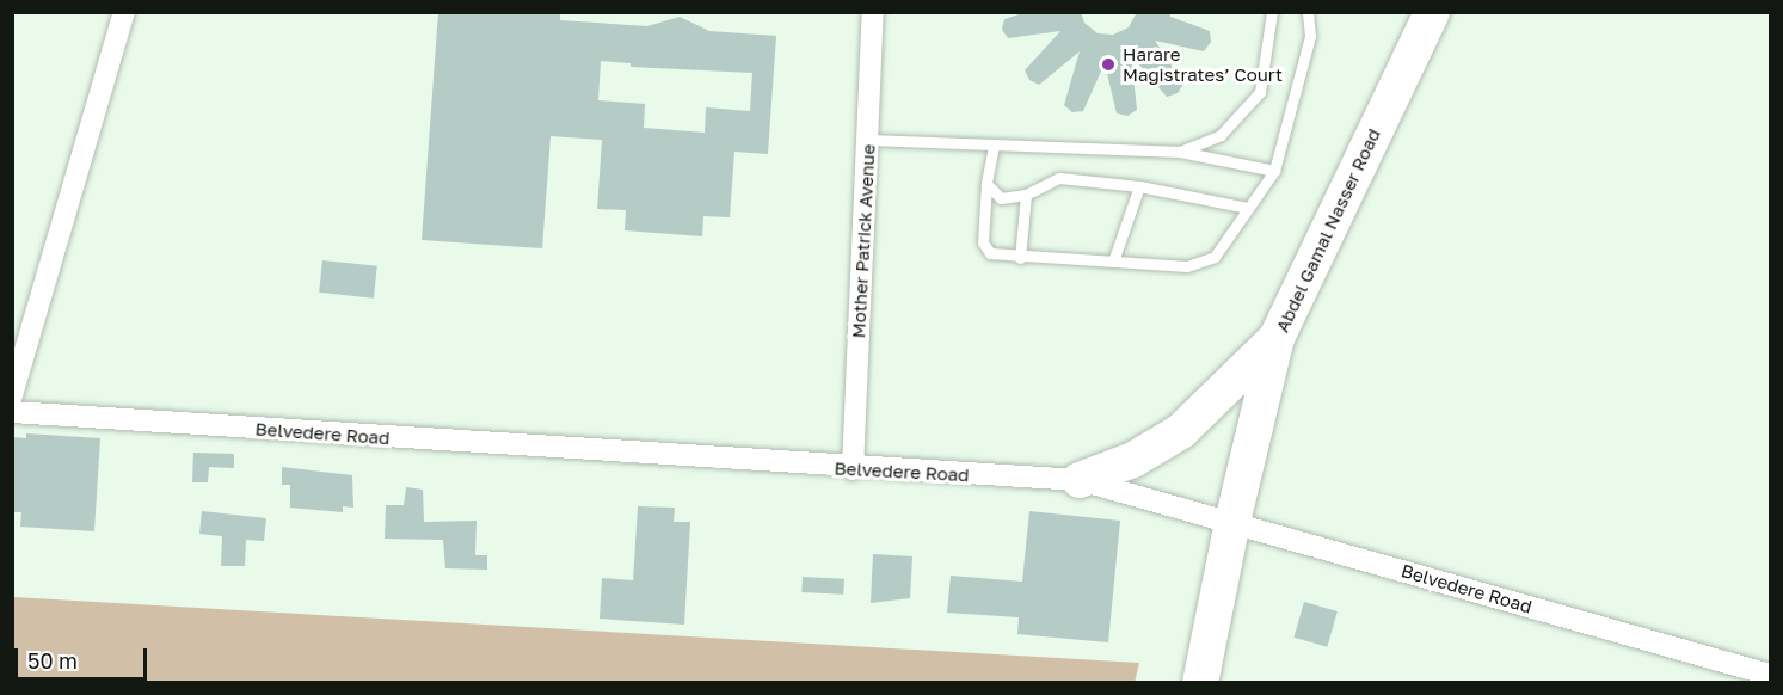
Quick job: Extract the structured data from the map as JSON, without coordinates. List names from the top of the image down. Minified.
{"streets":{"highway":["Abdel Gamal Nasser Road"],"street":["Mother Patrick Avenue","Belvedere Road"]},"crossings":[["Abdel Gamal Nasser Road","Belvedere Road"],["Mother Patrick Avenue","Belvedere Road"]],"places":["Harare Magistrates’ Court"],"scale_bar":"50 m"}
